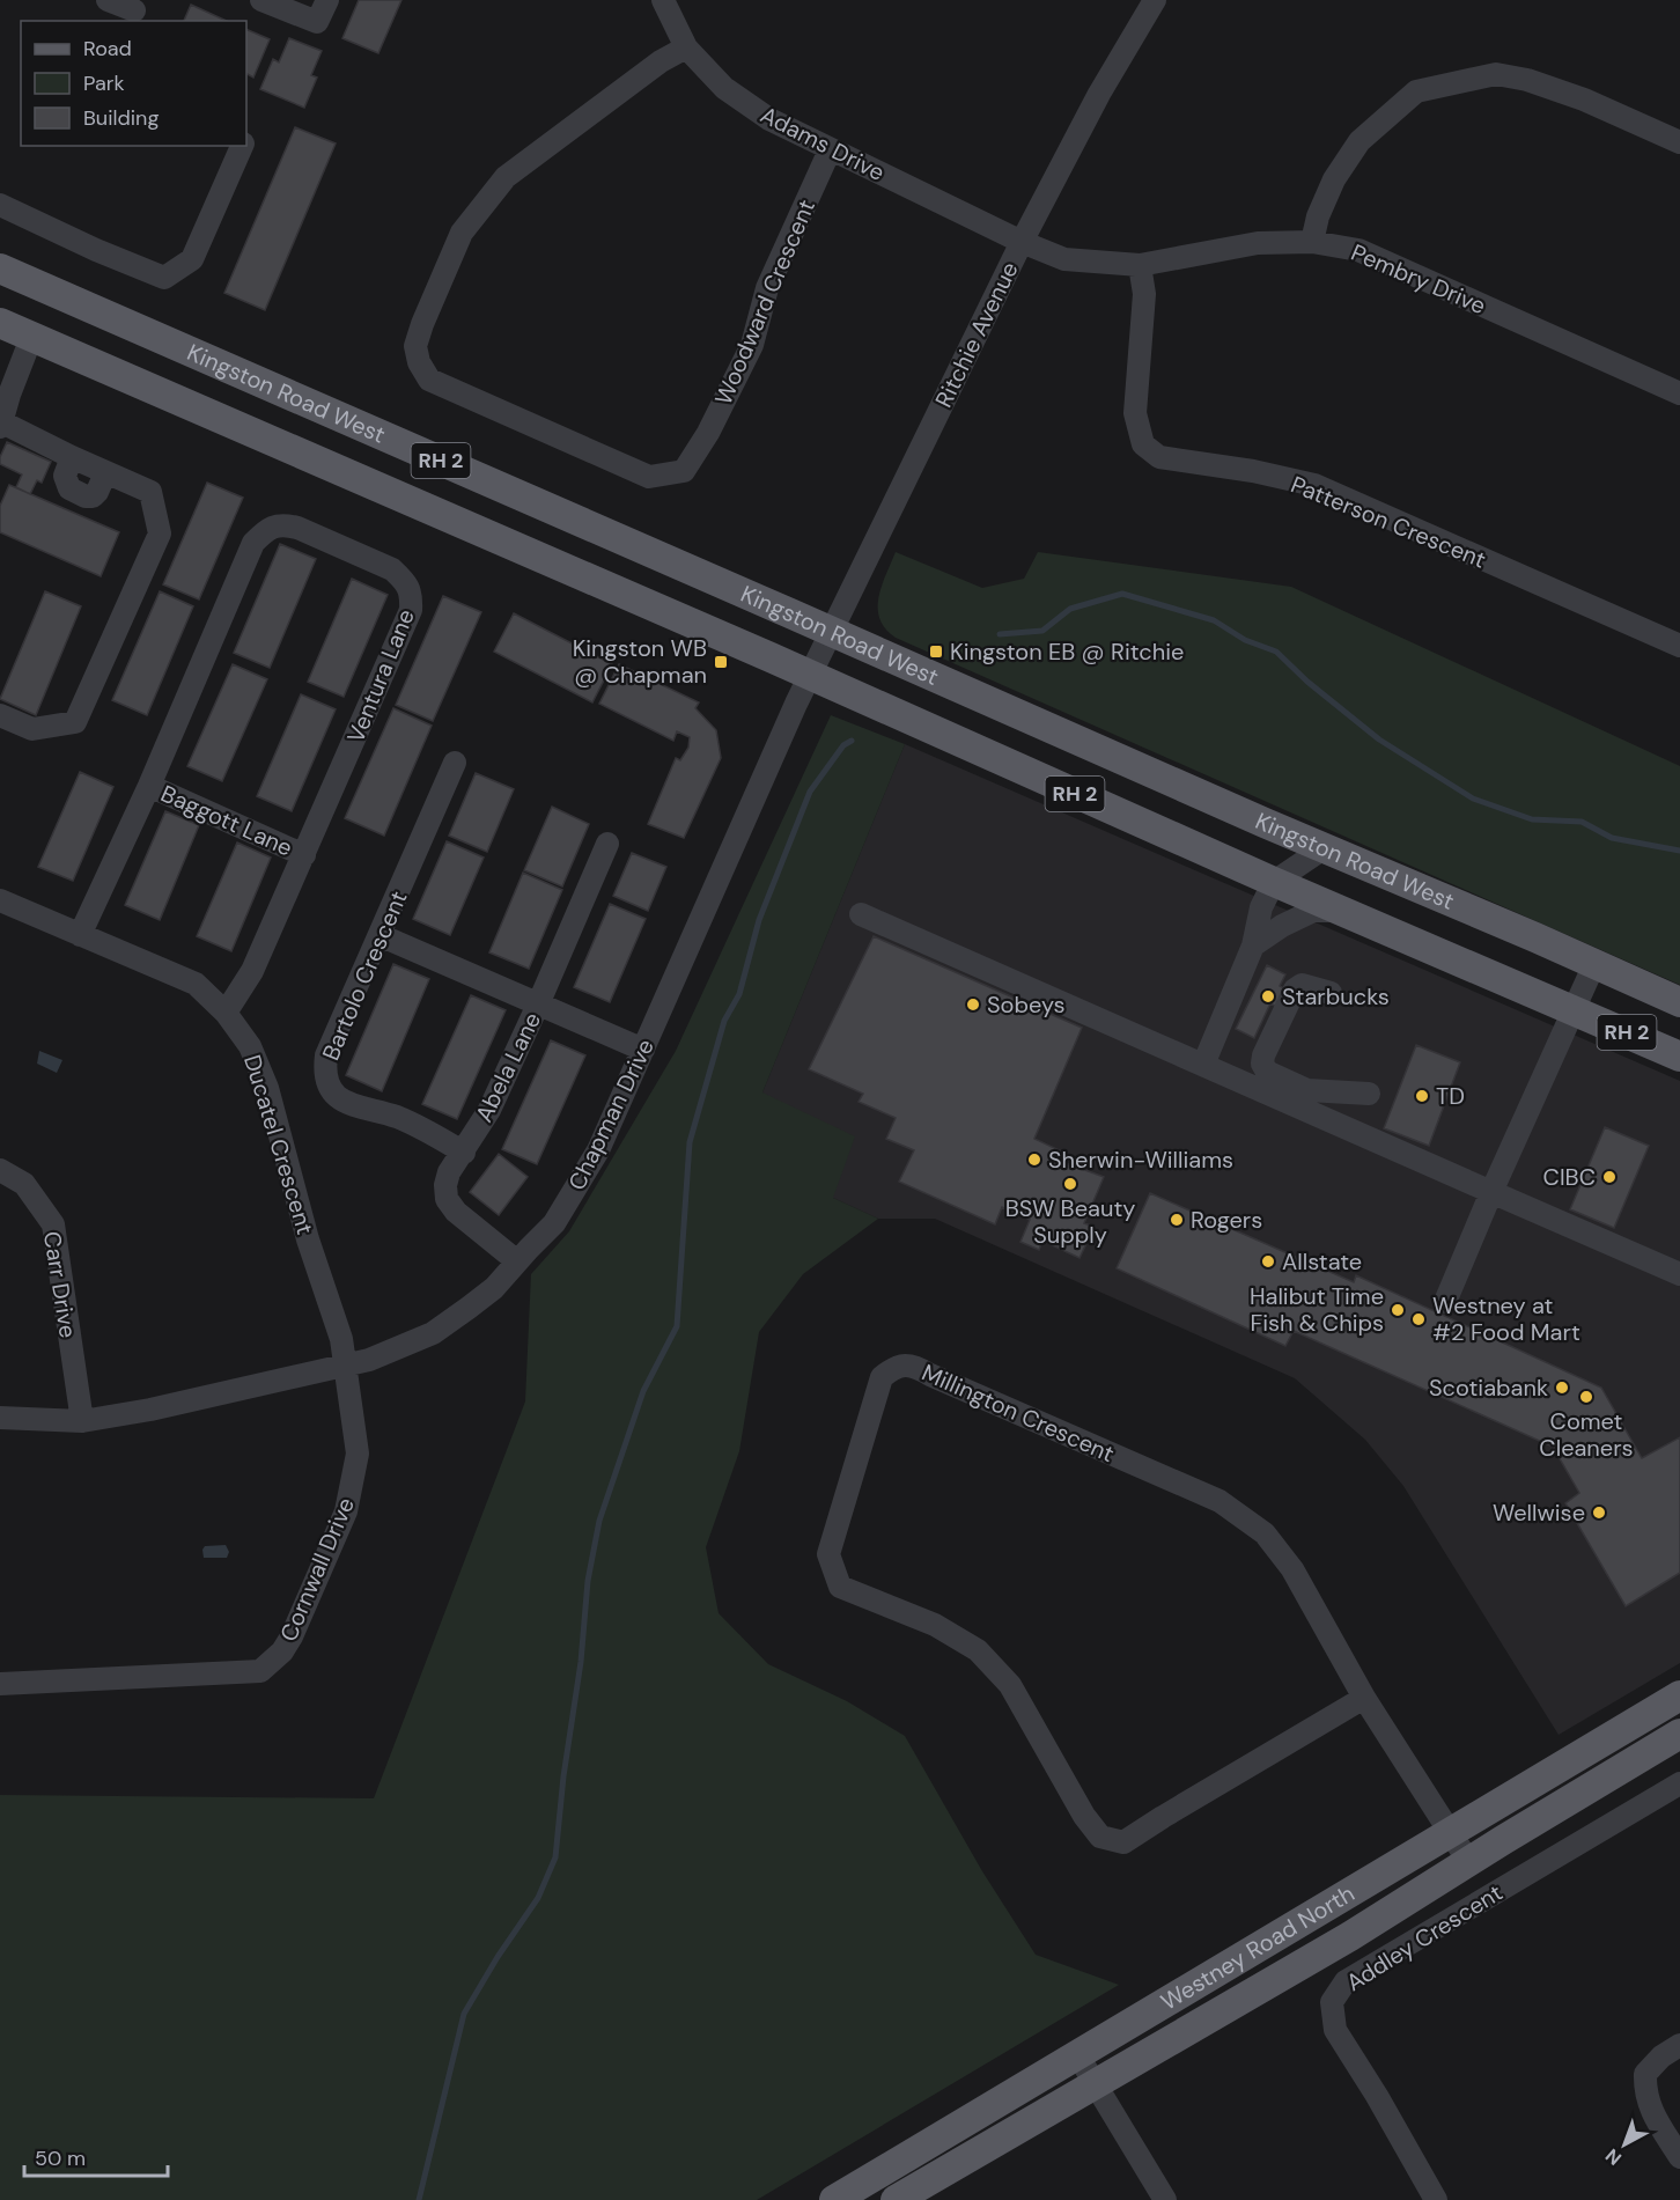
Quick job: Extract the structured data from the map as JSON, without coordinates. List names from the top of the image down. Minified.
{"streets":{"main road":["Kingston Road West","RH 2","Westney Road North"],"street":["Adams Drive","Pembry Drive","Woodward Crescent","Ritchie Avenue","Patterson Crescent","Ventura Lane","Baggott Lane","Bartolo Crescent","Abela Lane","Chapman Drive","Ducatel Crescent","Carr Drive","Millington Crescent","Cornwall Drive","Addley Crescent"]},"crossings":[["Adams Drive","Pembry Drive"],["Adams Drive","Woodward Crescent"],["Adams Drive","Ritchie Avenue"],["Pembry Drive","Ritchie Avenue"],["Pembry Drive","Patterson Crescent"],["Ritchie Avenue","Kingston Road West"],["Ritchie Avenue","RH 2"],["Ritchie Avenue","Chapman Drive"],["RH 2","Chapman Drive"],["Ventura Lane","Baggott Lane"],["Ventura Lane","Ducatel Crescent"],["Bartolo Crescent","Abela Lane"],["Abela Lane","Chapman Drive"],["Chapman Drive","Ducatel Crescent"],["Chapman Drive","Carr Drive"],["Chapman Drive","Cornwall Drive"],["Ducatel Crescent","Cornwall Drive"],["Millington Crescent","Westney Road North"]],"places":{"transit":["Kingston EB @ Ritchie","Kingston WB @ Chapman"],"other":["Starbucks","Sobeys","TD","Sherwin-Williams","CIBC","BSW Beauty Supply","Rogers","Allstate","Halibut Time Fish & Chips","Westney at #2 Food Mart","Scotiabank","Comet Cleaners","Wellwise"]},"legend":["Road","Park","Building"],"scale_bar":"50 m","north":"bottom left"}
